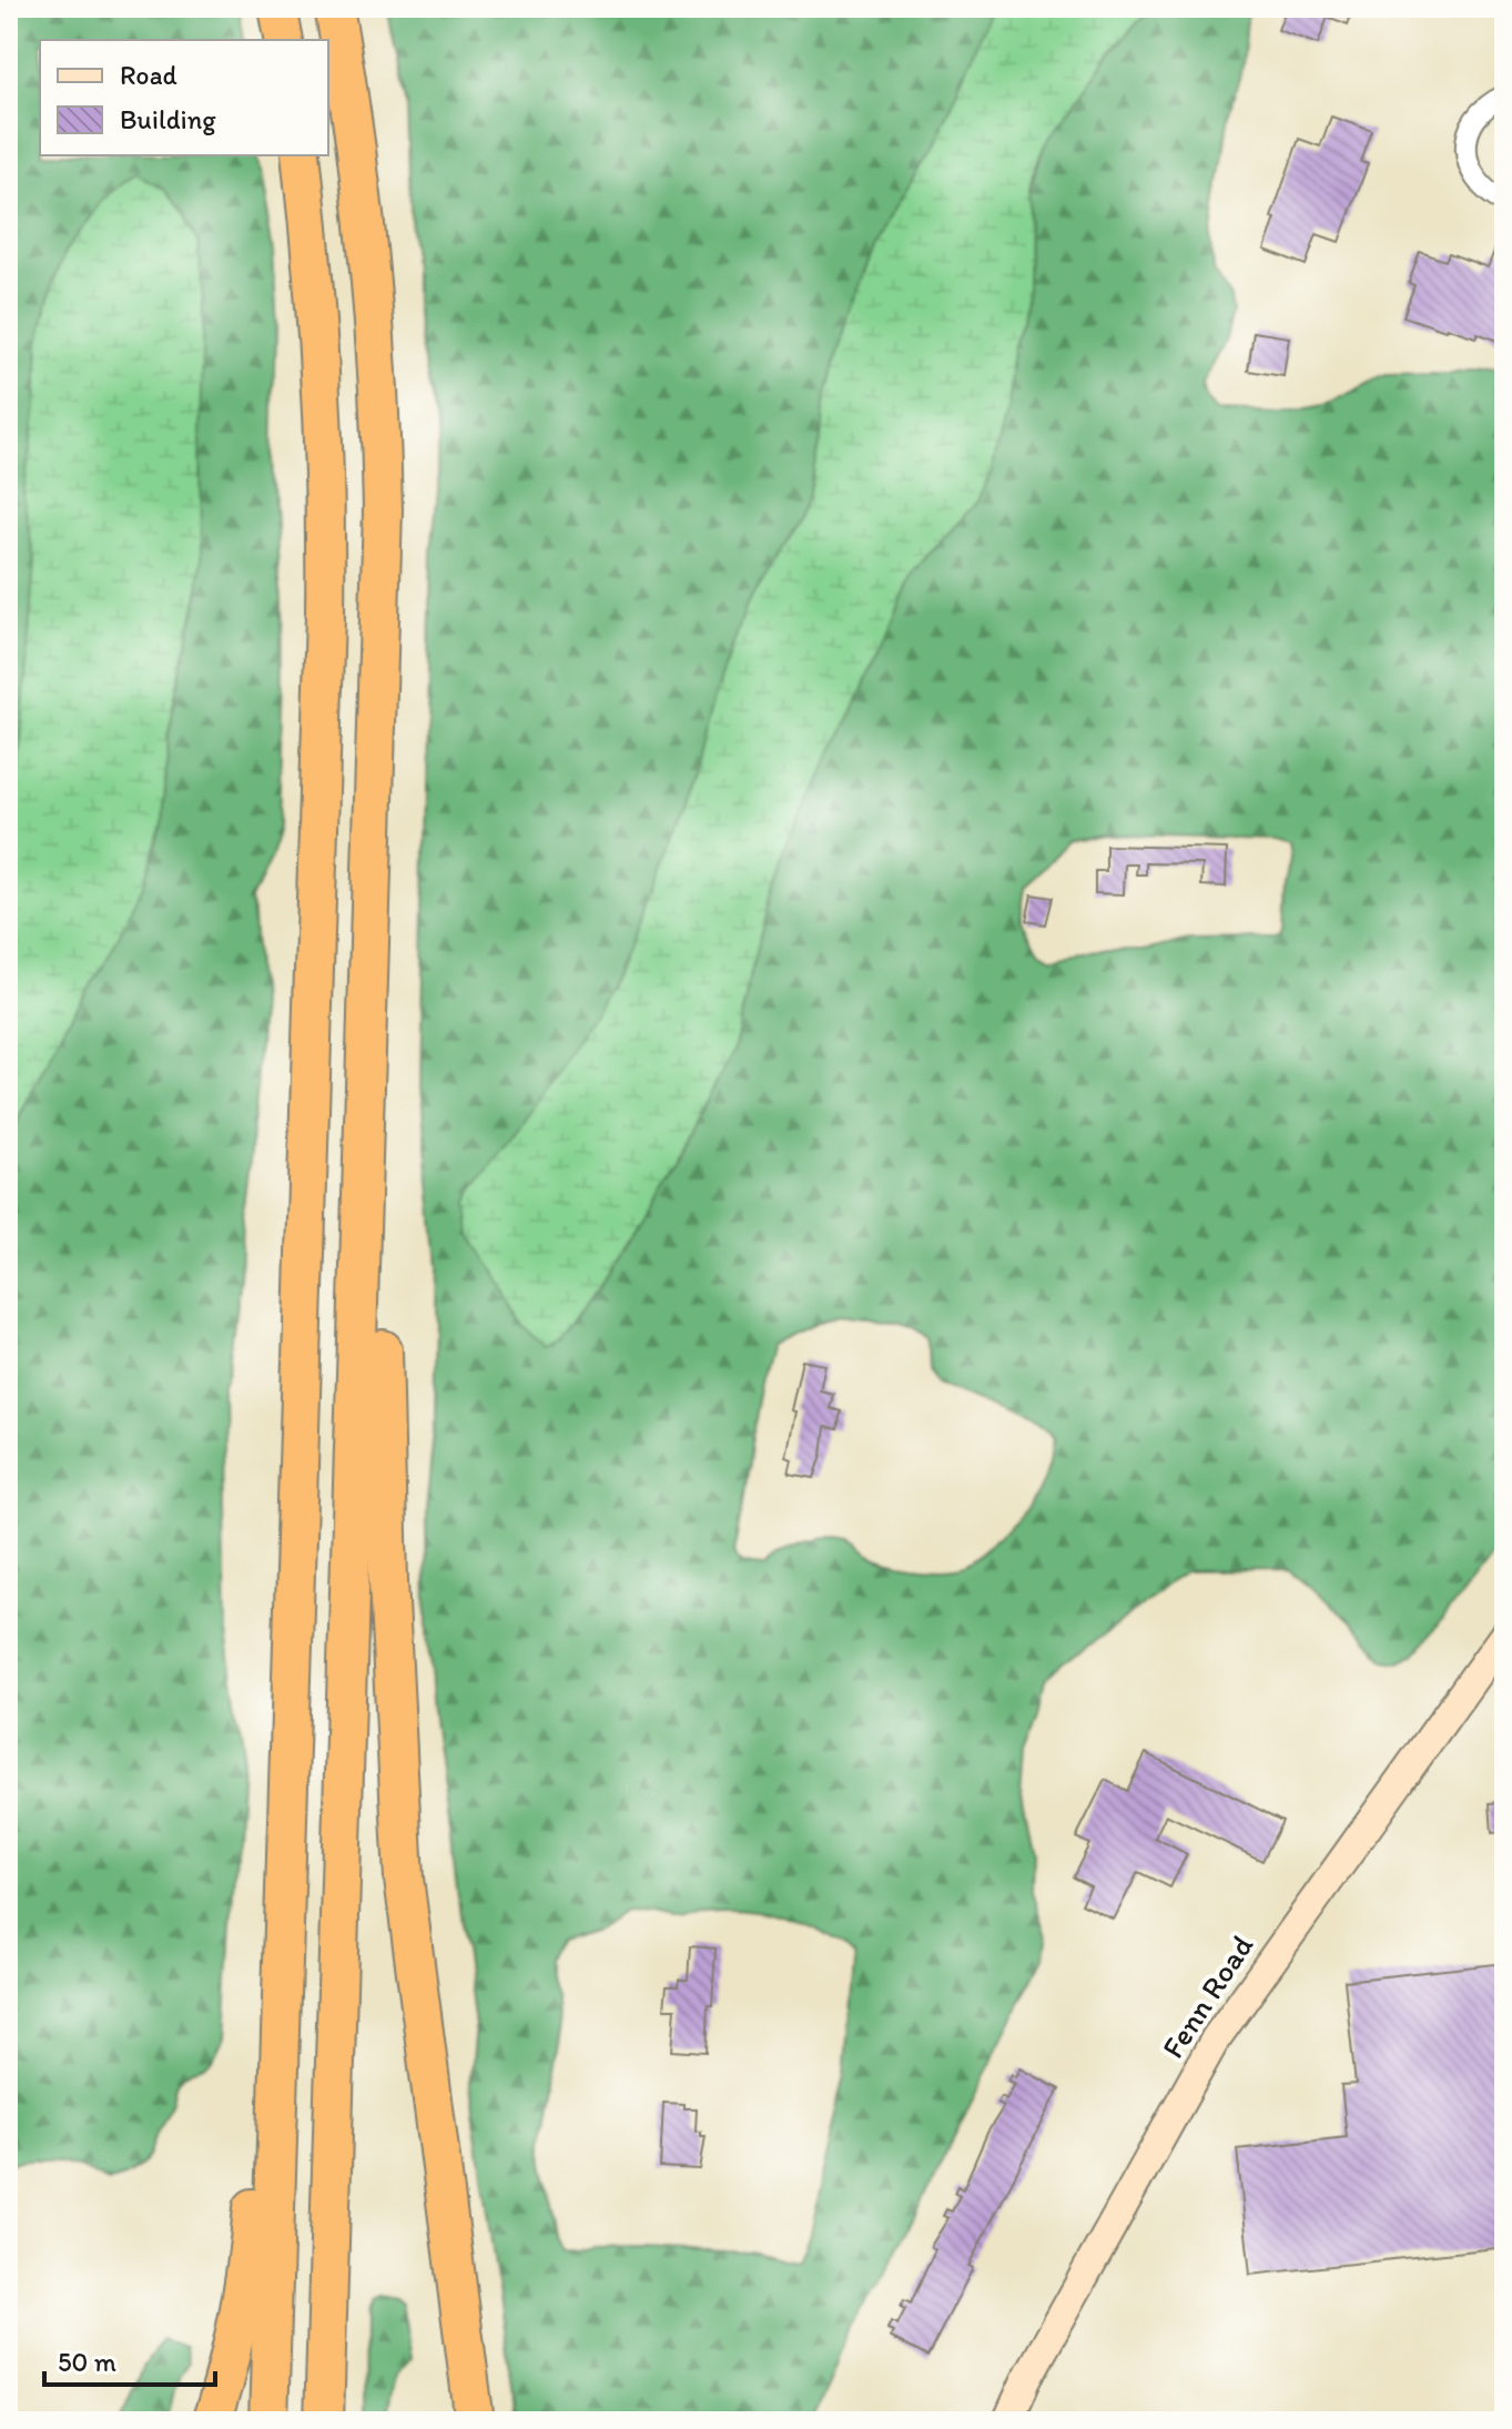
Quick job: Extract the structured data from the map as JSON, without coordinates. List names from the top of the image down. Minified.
{"streets":{"street":["Fenn Road"]},"legend":["Road","Building"],"scale_bar":"50 m"}
